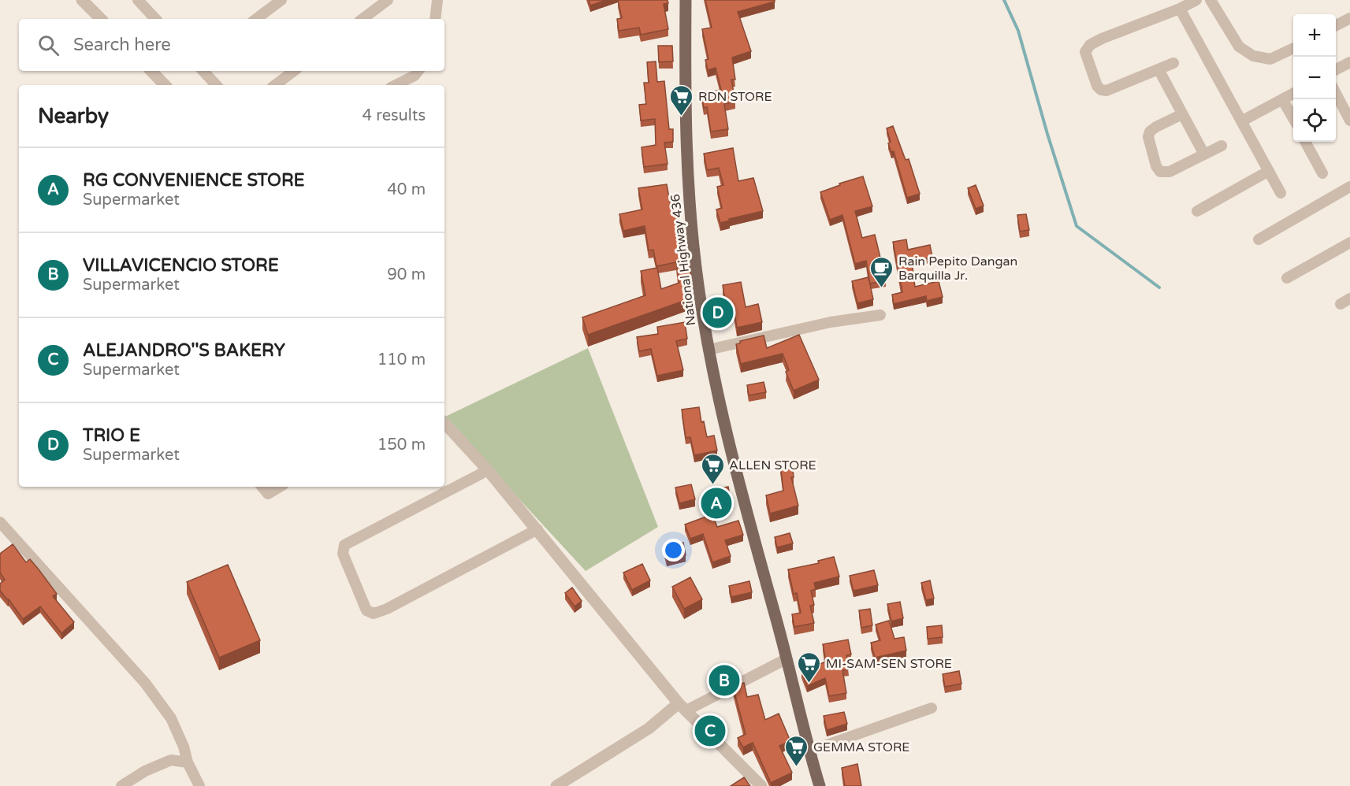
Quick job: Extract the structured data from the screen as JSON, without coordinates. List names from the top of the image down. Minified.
{"streets":{"main road":["National Highway 436"]},"places":{"supermarket":["RDN STORE","ALLEN STORE","MI-SAM-SEN STORE","GEMMA STORE"],"cafe":["Rain Pepito Dangan Barquilla Jr."]},"page":{"map_buttons":["+","−"],"search":"Search here","heading":["Nearby","4 results"],"list":[{"mark":"A","name":"RG CONVENIENCE STORE","note":"Supermarket","value":"40 m"},{"mark":"B","name":"VILLAVICENCIO STORE","note":"Supermarket","value":"90 m"},{"mark":"C","name":"ALEJANDRO''S BAKERY","note":"Supermarket","value":"110 m"},{"mark":"D","name":"TRIO E","note":"Supermarket","value":"150 m"}],"pins":["D","A","B","C"]}}
